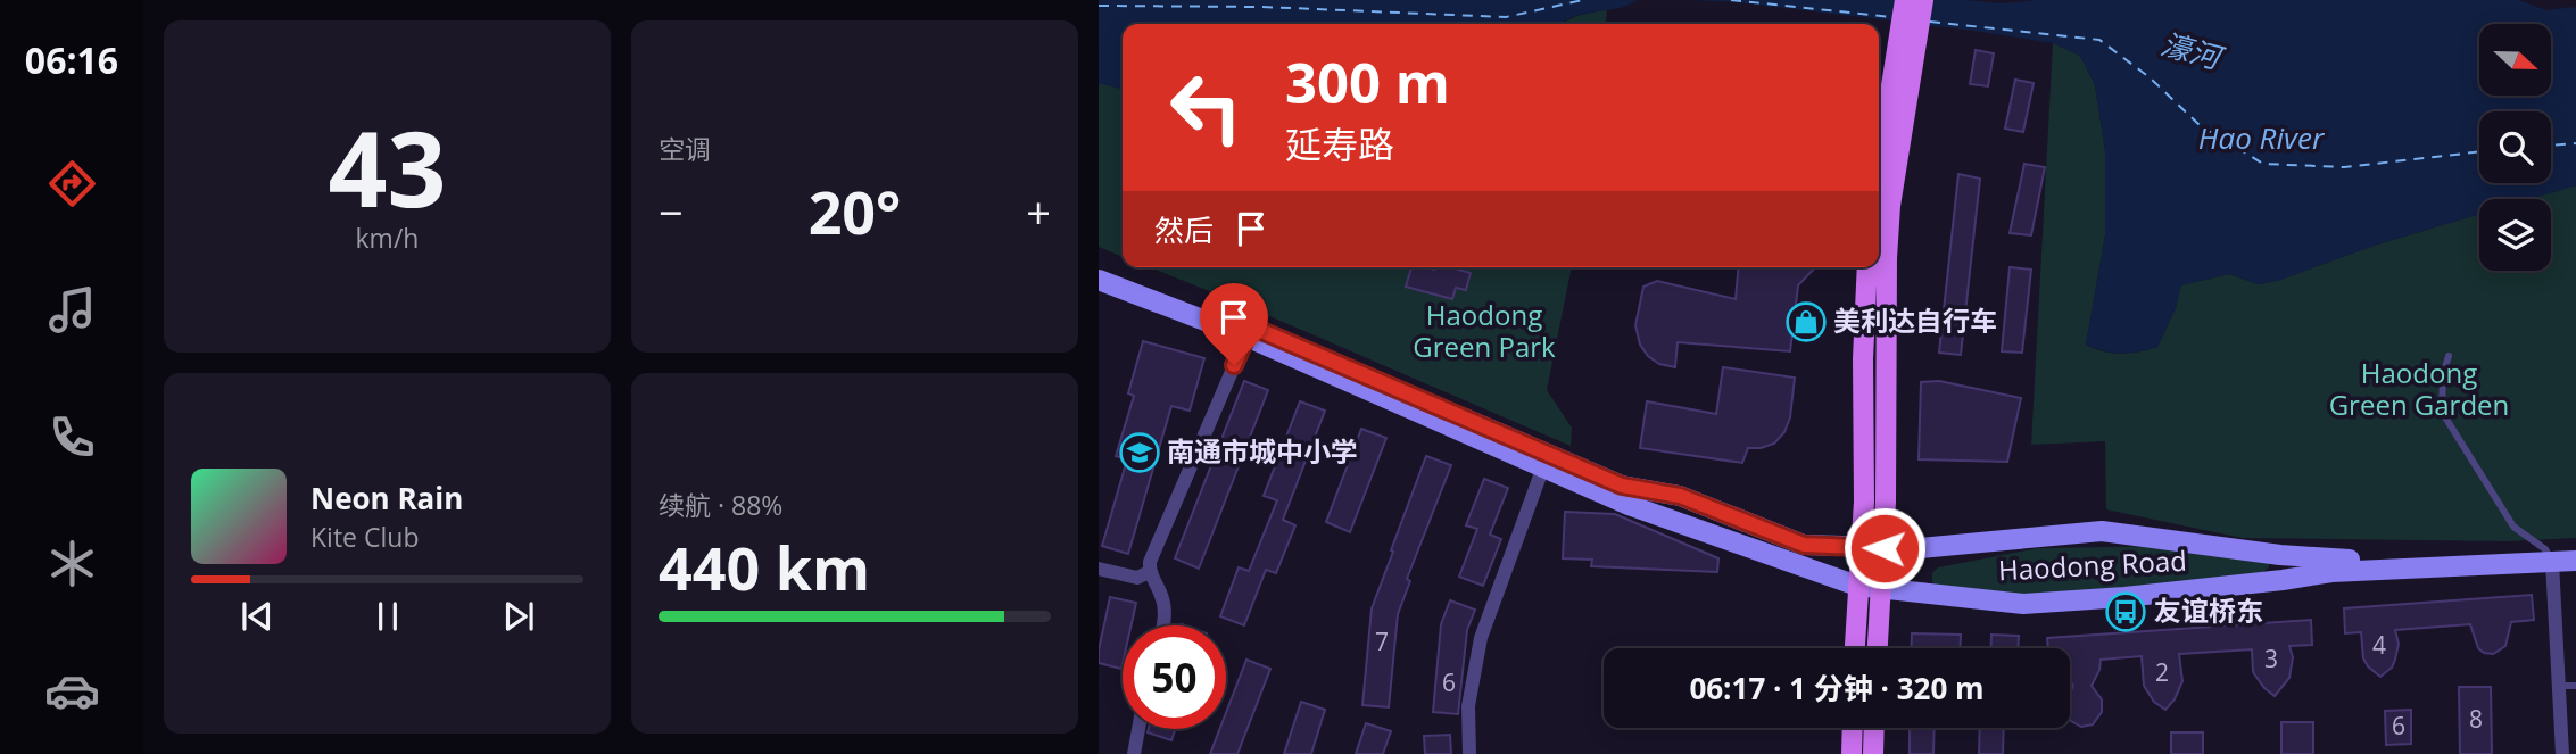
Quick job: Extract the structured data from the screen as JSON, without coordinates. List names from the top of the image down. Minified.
{"streets":{"main road":["Haodong Road"]},"water":["濠河","Hao River"],"parks":["Haodong Green Park","Haodong Green Garden"],"places":{"shop":["美利达自行车"],"school or university":["南通市城中小学"],"bus stop":["友谊桥东"]},"house_numbers":["7","4","3","2","6","8","6"],"north":"right","page":{"tabs":"06:16","tile":[["43","km/h"],"空调",["续航 · 88%","440 km"]],"turn":["300 m","延寿路"],"heat":["−","20°","+"],"then":"然后","song":["Neon Rain","Kite Club"],"limit":"50","trip":"06:17 · 1 分钟 · 320 m"}}
